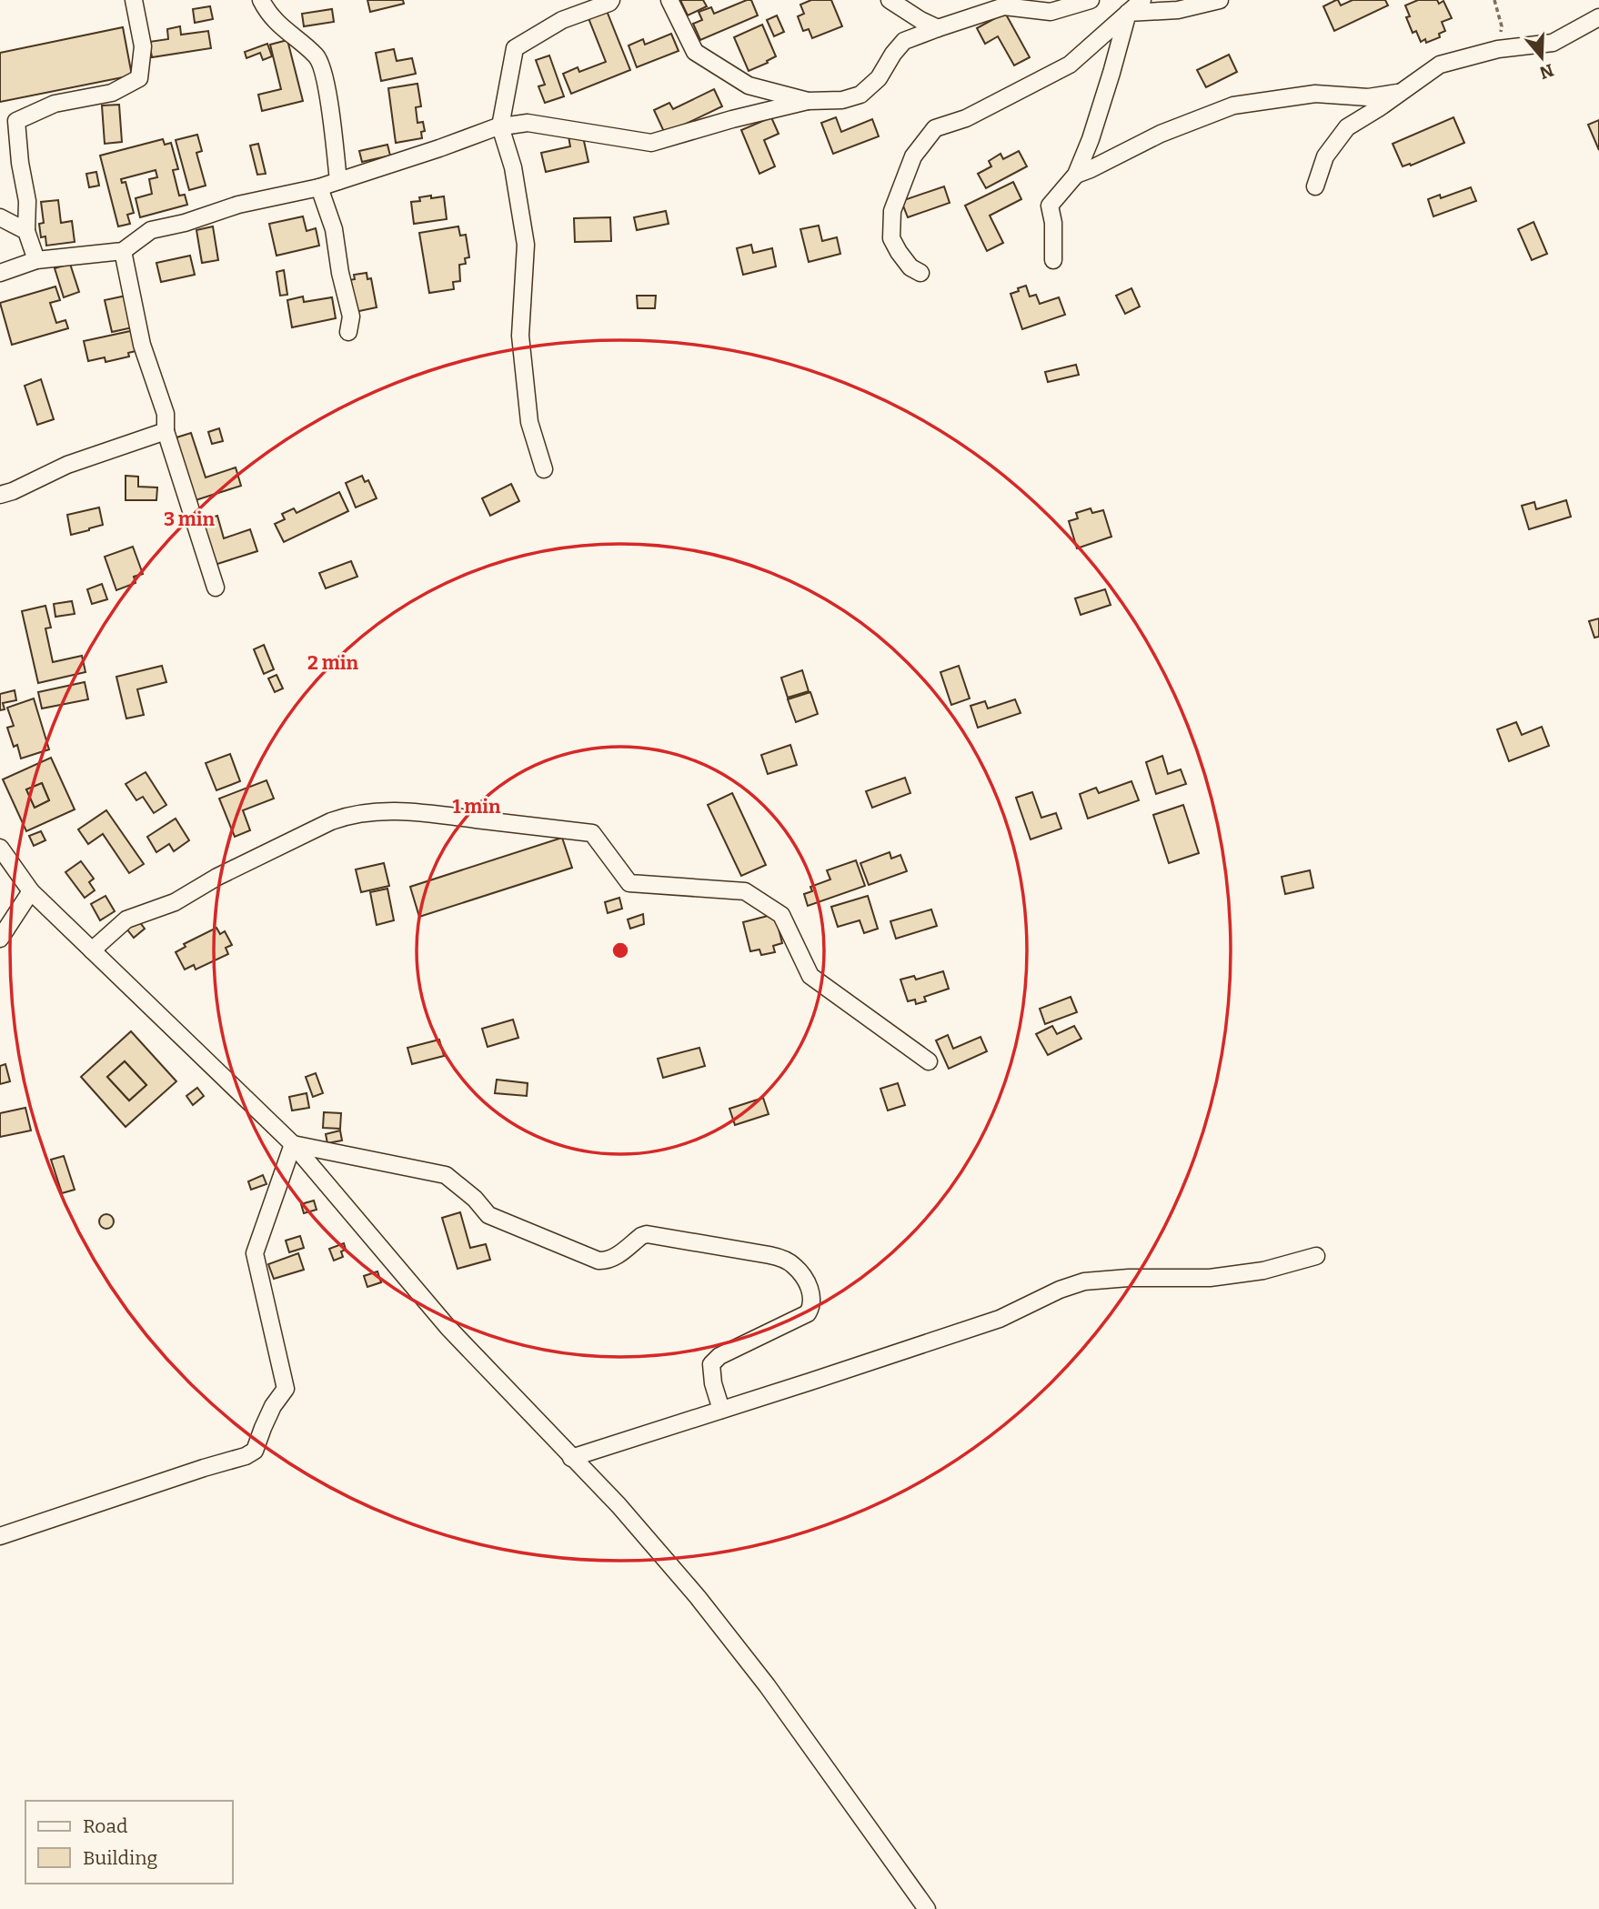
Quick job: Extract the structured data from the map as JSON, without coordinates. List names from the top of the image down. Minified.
{"legend":["Road","Building"],"north":"bottom","rings":["3 min","2 min","1 min"]}
